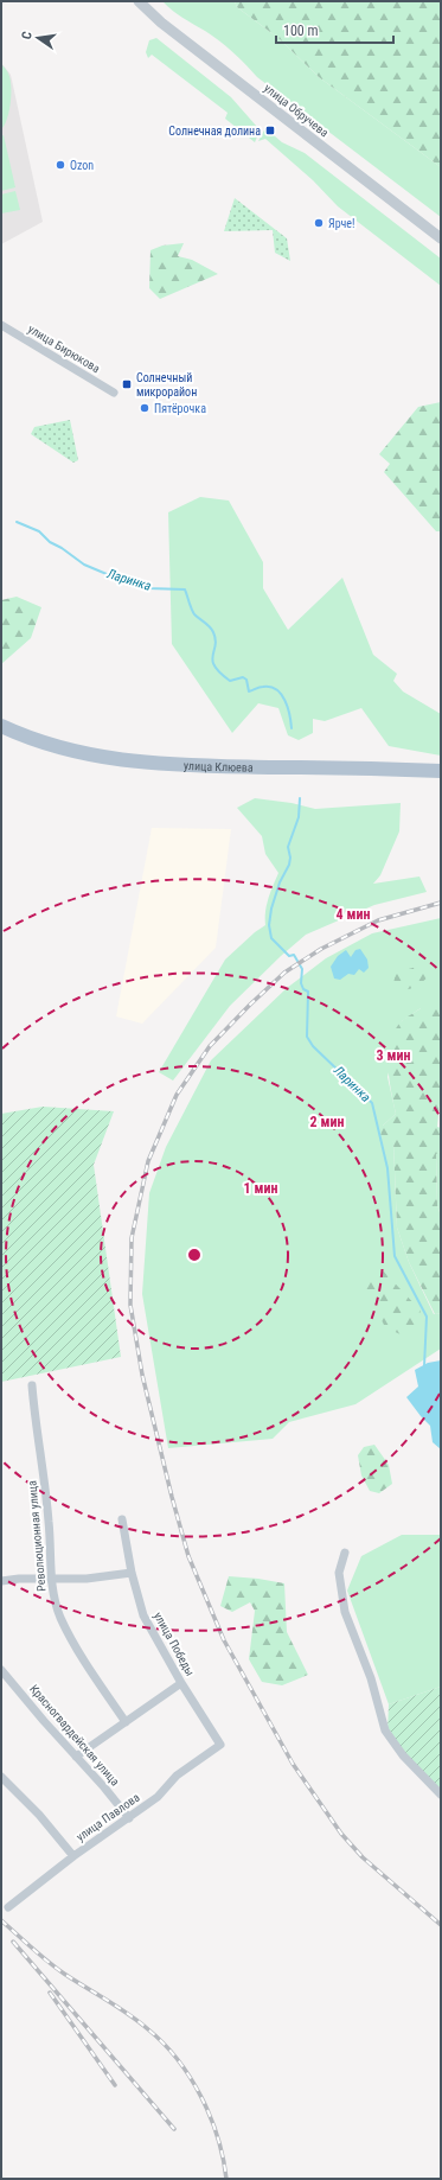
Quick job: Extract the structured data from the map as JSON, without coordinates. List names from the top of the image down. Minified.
{"streets":{"main road":["улица Клюева"],"street":["улица Обручева","улица Бирюкова","Революционная улица","улица Победы","Красногвардейская улица","улица Павлова"]},"crossings":[["улица Победы","улица Павлова"],["Красногвардейская улица","улица Павлова"]],"water":["Ларинка"],"places":{"transit":["Солнечная долина","Солнечный микрорайон"],"other":["Ozon","Ярче!","Пятёрочка"]},"scale_bar":"100 m","north":"left","rings":["4 мин","3 мин","2 мин","1 мин"]}
